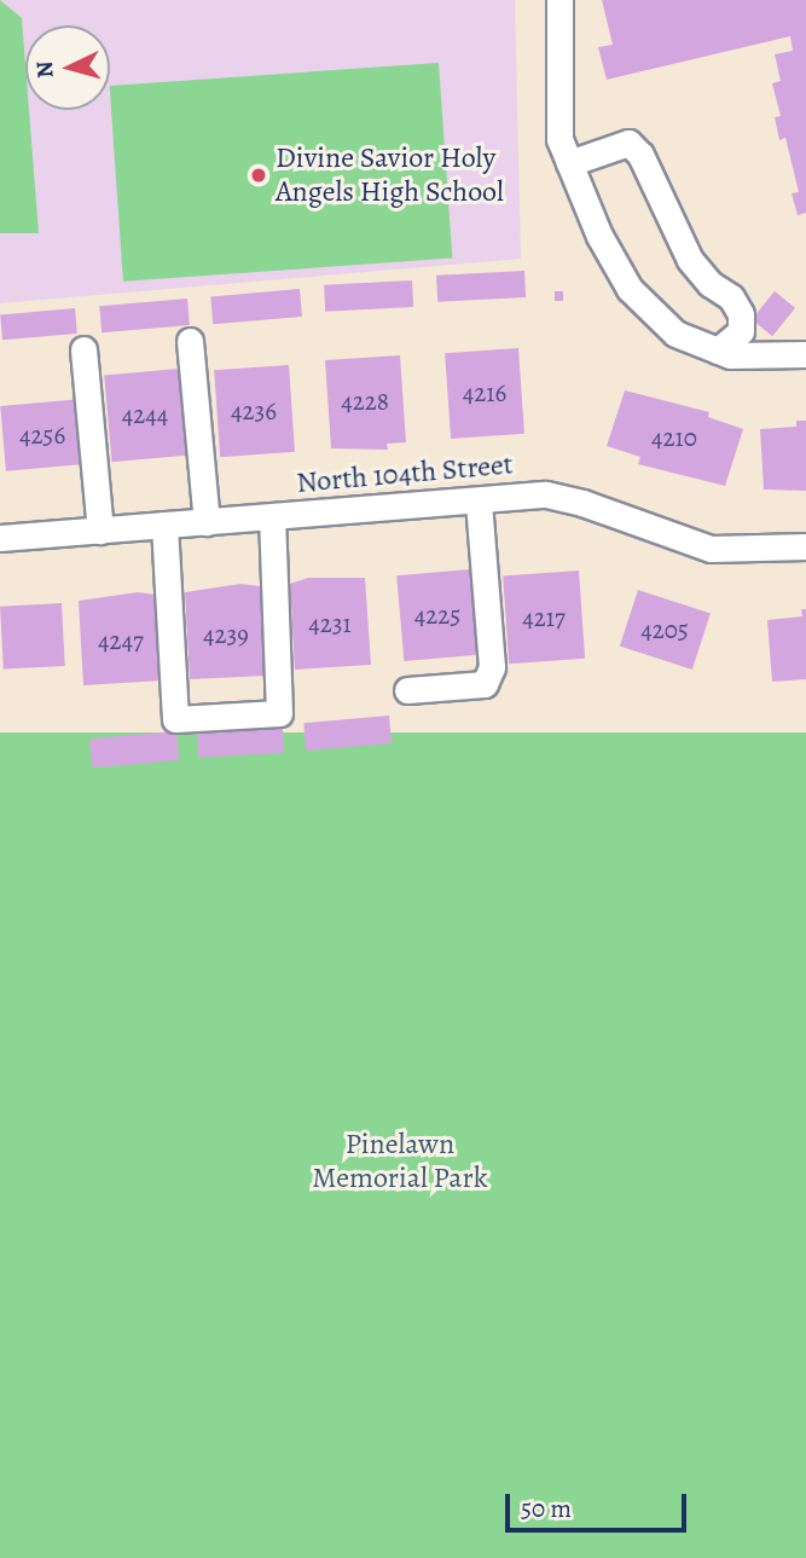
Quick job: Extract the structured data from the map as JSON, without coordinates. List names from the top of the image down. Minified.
{"streets":{"street":["North 104th Street"]},"parks":["Pinelawn Memorial Park"],"places":["Divine Savior Holy Angels High School"],"house_numbers":["4216","4228","4236","4244","4256","4210","4225","4217","4231","4205","4239","4247"],"scale_bar":"50 m","north":"left"}
